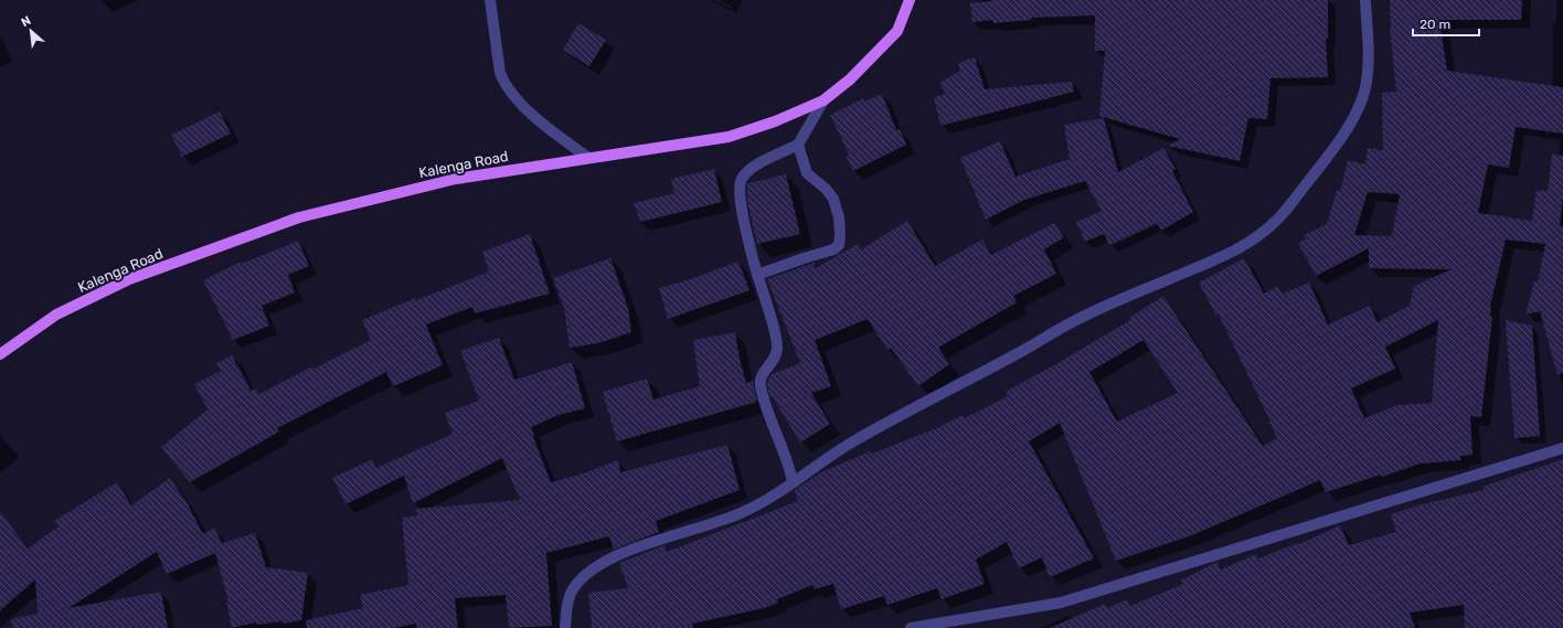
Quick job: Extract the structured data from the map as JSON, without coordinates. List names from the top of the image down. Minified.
{"streets":{"main road":["Kalenga Road"]},"scale_bar":"20 m","north":"top left"}
